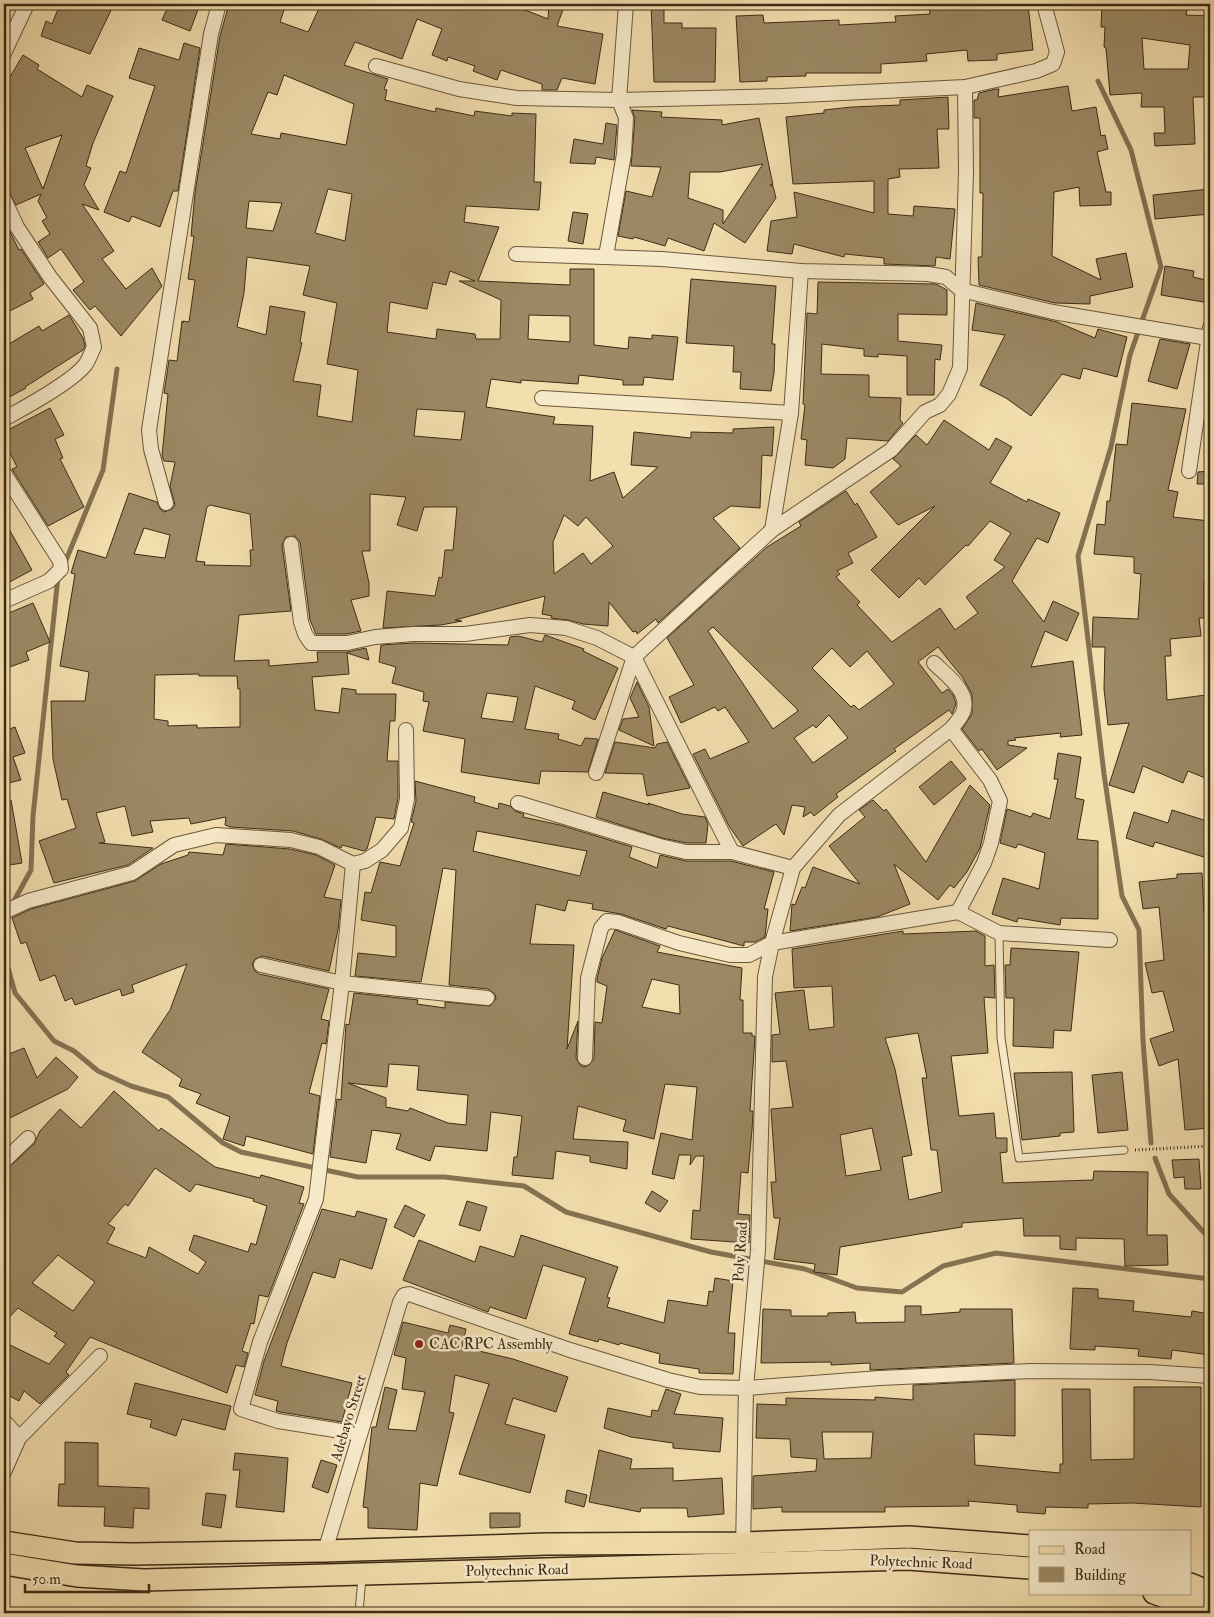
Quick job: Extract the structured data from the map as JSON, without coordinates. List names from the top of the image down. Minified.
{"streets":{"main road":["Polytechnic Road"],"street":["Poly Road","Adebayo Street"]},"crossings":[["Poly Road","Adebayo Street"],["Poly Road","Polytechnic Road"],["Adebayo Street","Polytechnic Road"]],"places":["CAC RPC Assembly"],"legend":["Road","Building"],"scale_bar":"50 m"}
